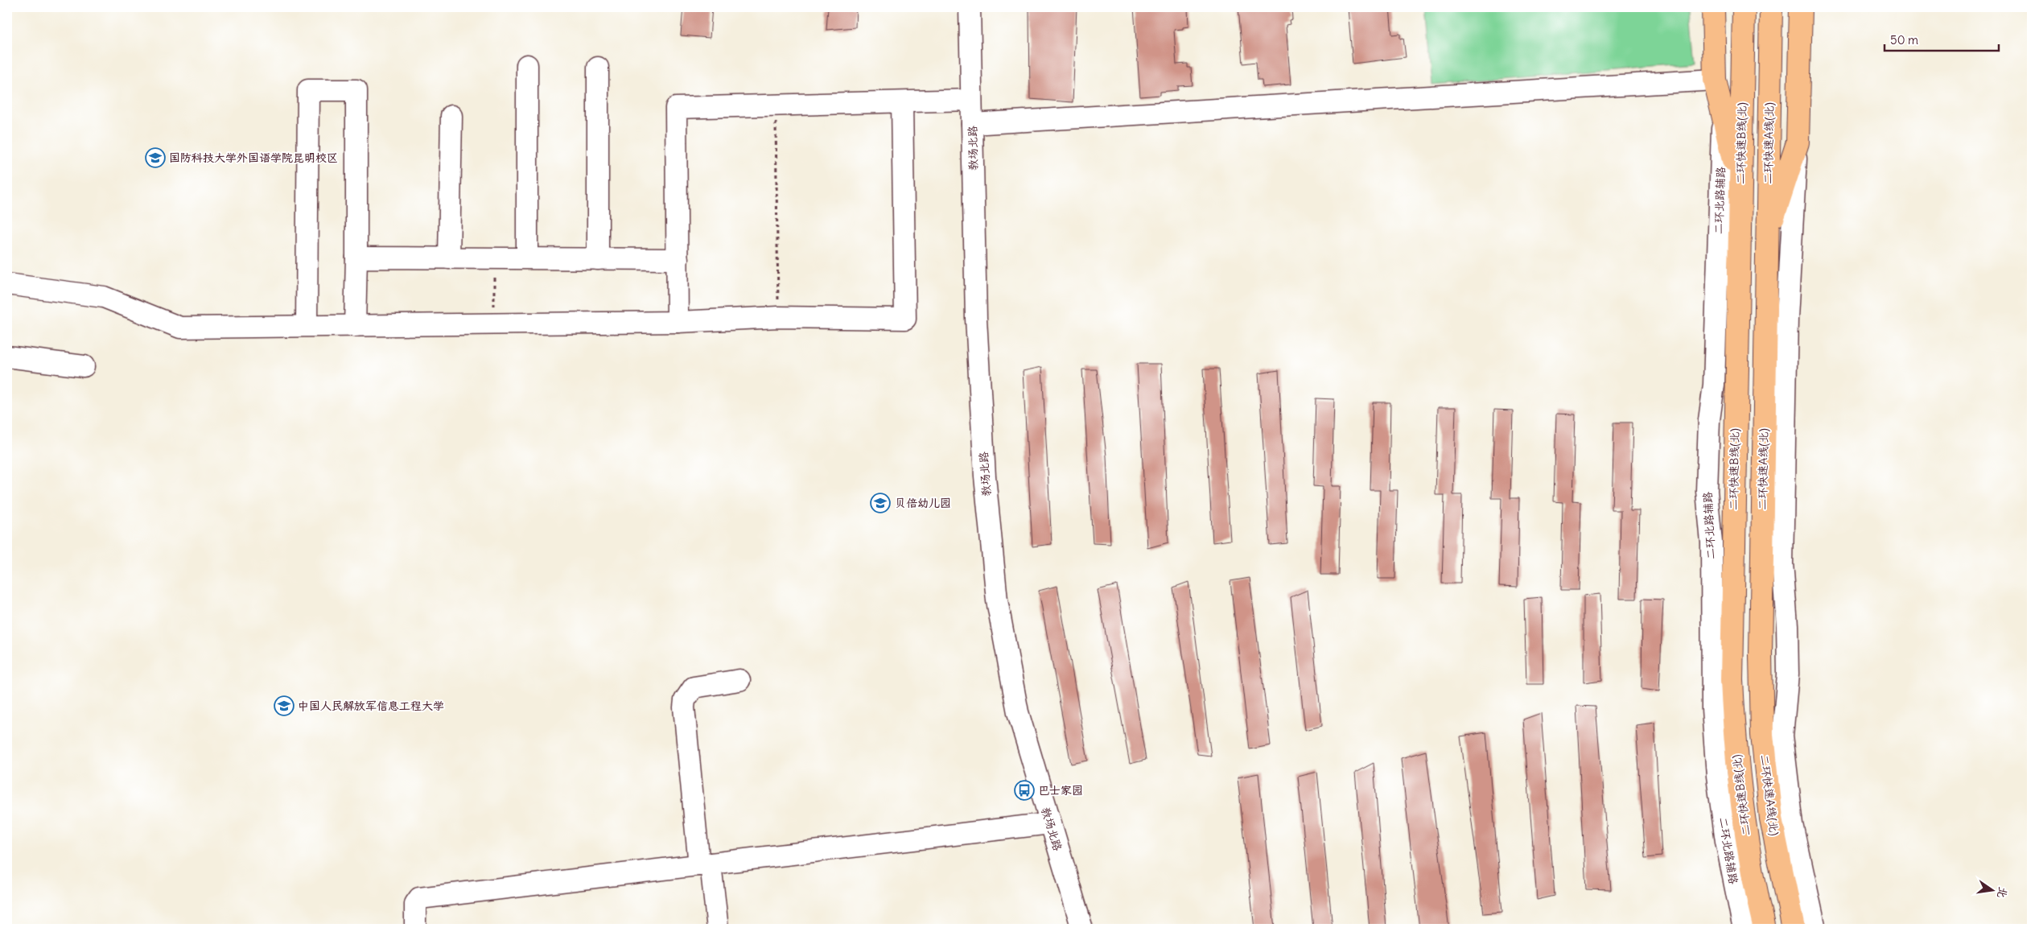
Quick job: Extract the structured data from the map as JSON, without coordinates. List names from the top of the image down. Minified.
{"streets":{"highway":["二环快速B线(北)","二环快速A线(北)"],"street":["教场北路","二环北路辅路"]},"places":{"school or university":["国防科技大学外国语学院昆明校区","贝倍幼儿园","中国人民解放军信息工程大学"],"bus stop":["巴士家园"]},"scale_bar":"50 m","north":"right"}
